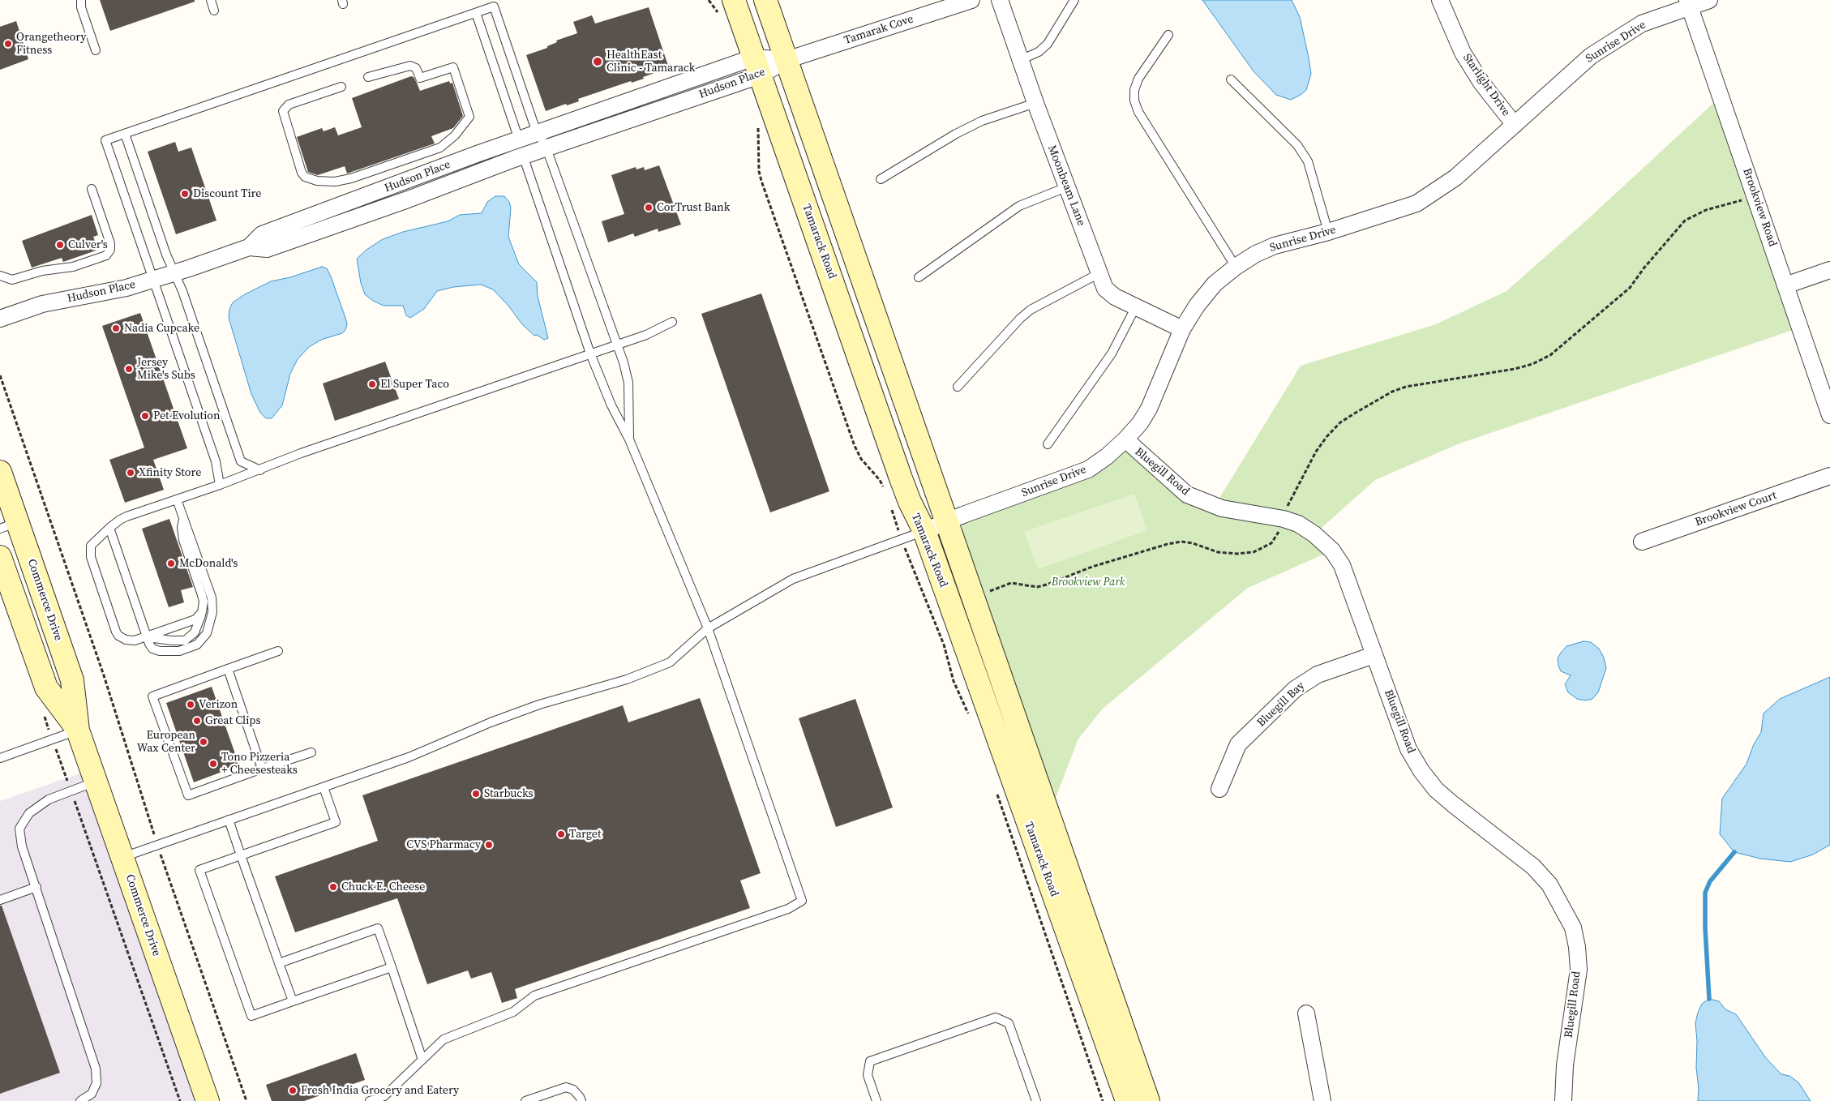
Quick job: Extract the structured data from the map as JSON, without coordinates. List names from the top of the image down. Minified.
{"streets":{"street":["Tamarak Cove","Sunrise Drive","Hudson Place","Starlight Drive","Moonbeam Lane","Brookview Road","Tamarack Road","Bluegill Road","Brookview Court","Commerce Drive","Bluegill Bay"]},"crossings":[["Tamarak Cove","Hudson Place"],["Tamarak Cove","Tamarack Road"],["Sunrise Drive","Starlight Drive"],["Sunrise Drive","Moonbeam Lane"],["Sunrise Drive","Brookview Road"],["Sunrise Drive","Tamarack Road"],["Sunrise Drive","Bluegill Road"],["Hudson Place","Tamarack Road"],["Bluegill Road","Bluegill Bay"]],"parks":["Brookview Park"],"places":["Orangetheory Fitness","HealthEast Clinic - Tamarack","Discount Tire","CorTrust Bank","Culver's","Nadia Cupcake","Jersey Mike's Subs","El Super Taco","Pet Evolution","Xfinity Store","McDonald's","Verizon","Great Clips","European Wax Center","Tono Pizzeria + Cheesesteaks","Starbucks","Target","CVS Pharmacy","Chuck E. Cheese","Fresh India Grocery and Eatery"]}
